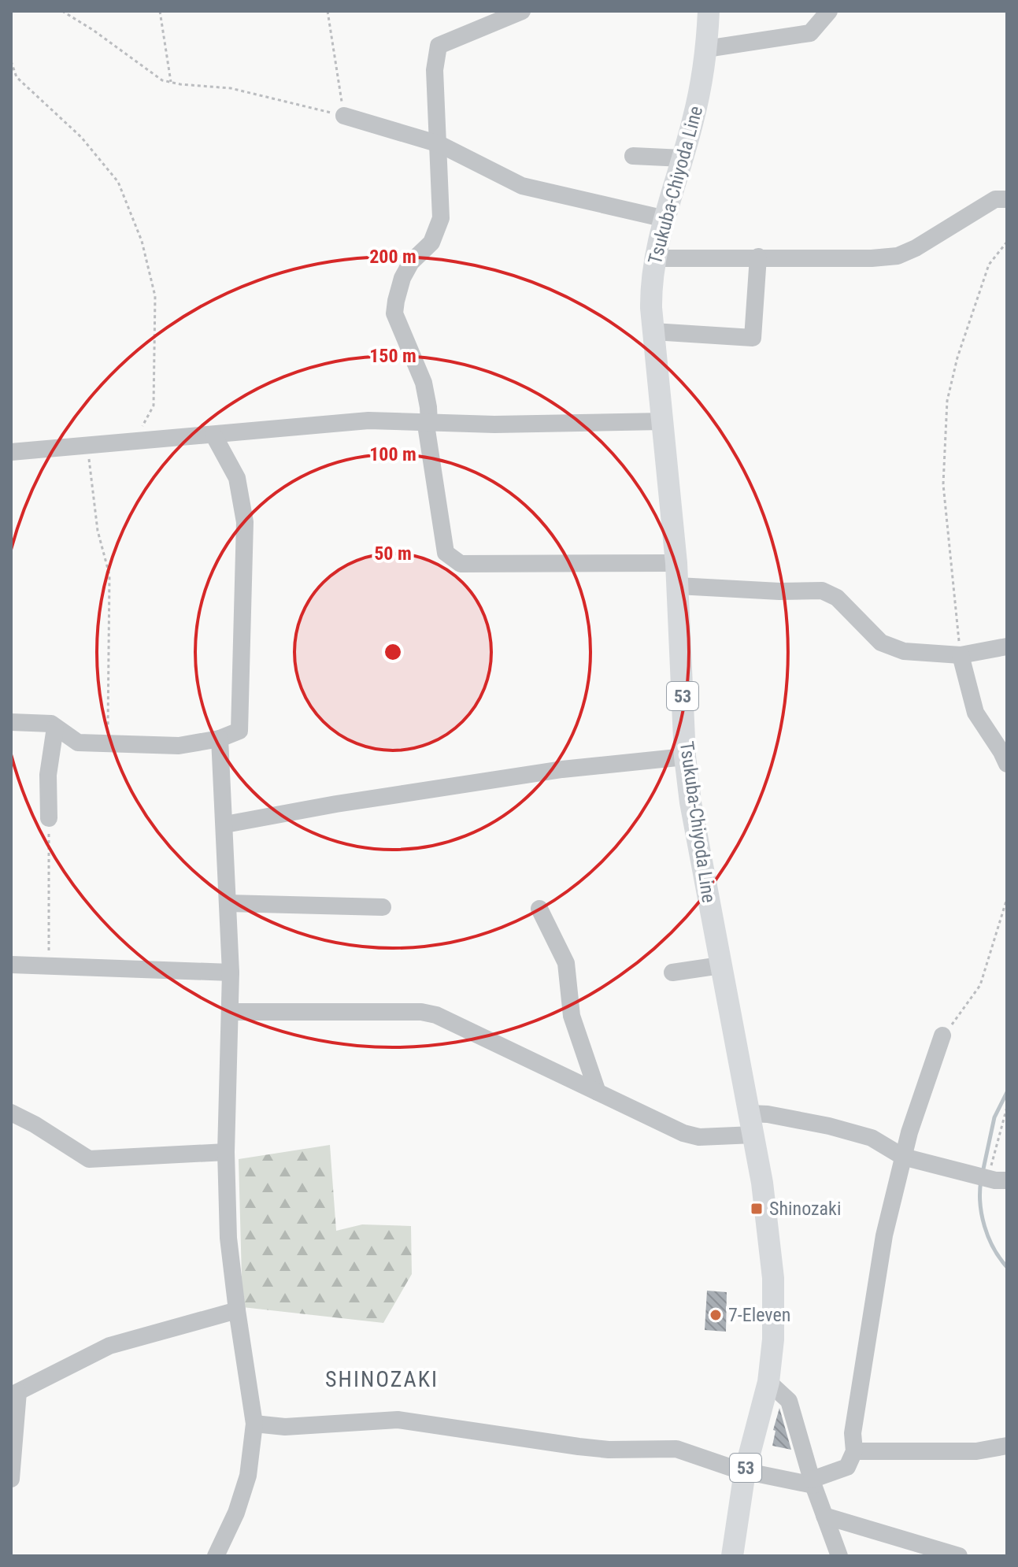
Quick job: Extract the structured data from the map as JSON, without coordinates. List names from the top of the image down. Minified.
{"streets":{"main road":["Tsukuba-Chiyoda Line","53"]},"districts":["SHINOZAKI"],"places":{"transit":["Shinozaki"],"other":["7-Eleven"]},"rings":["200 m","150 m","100 m","50 m"]}
